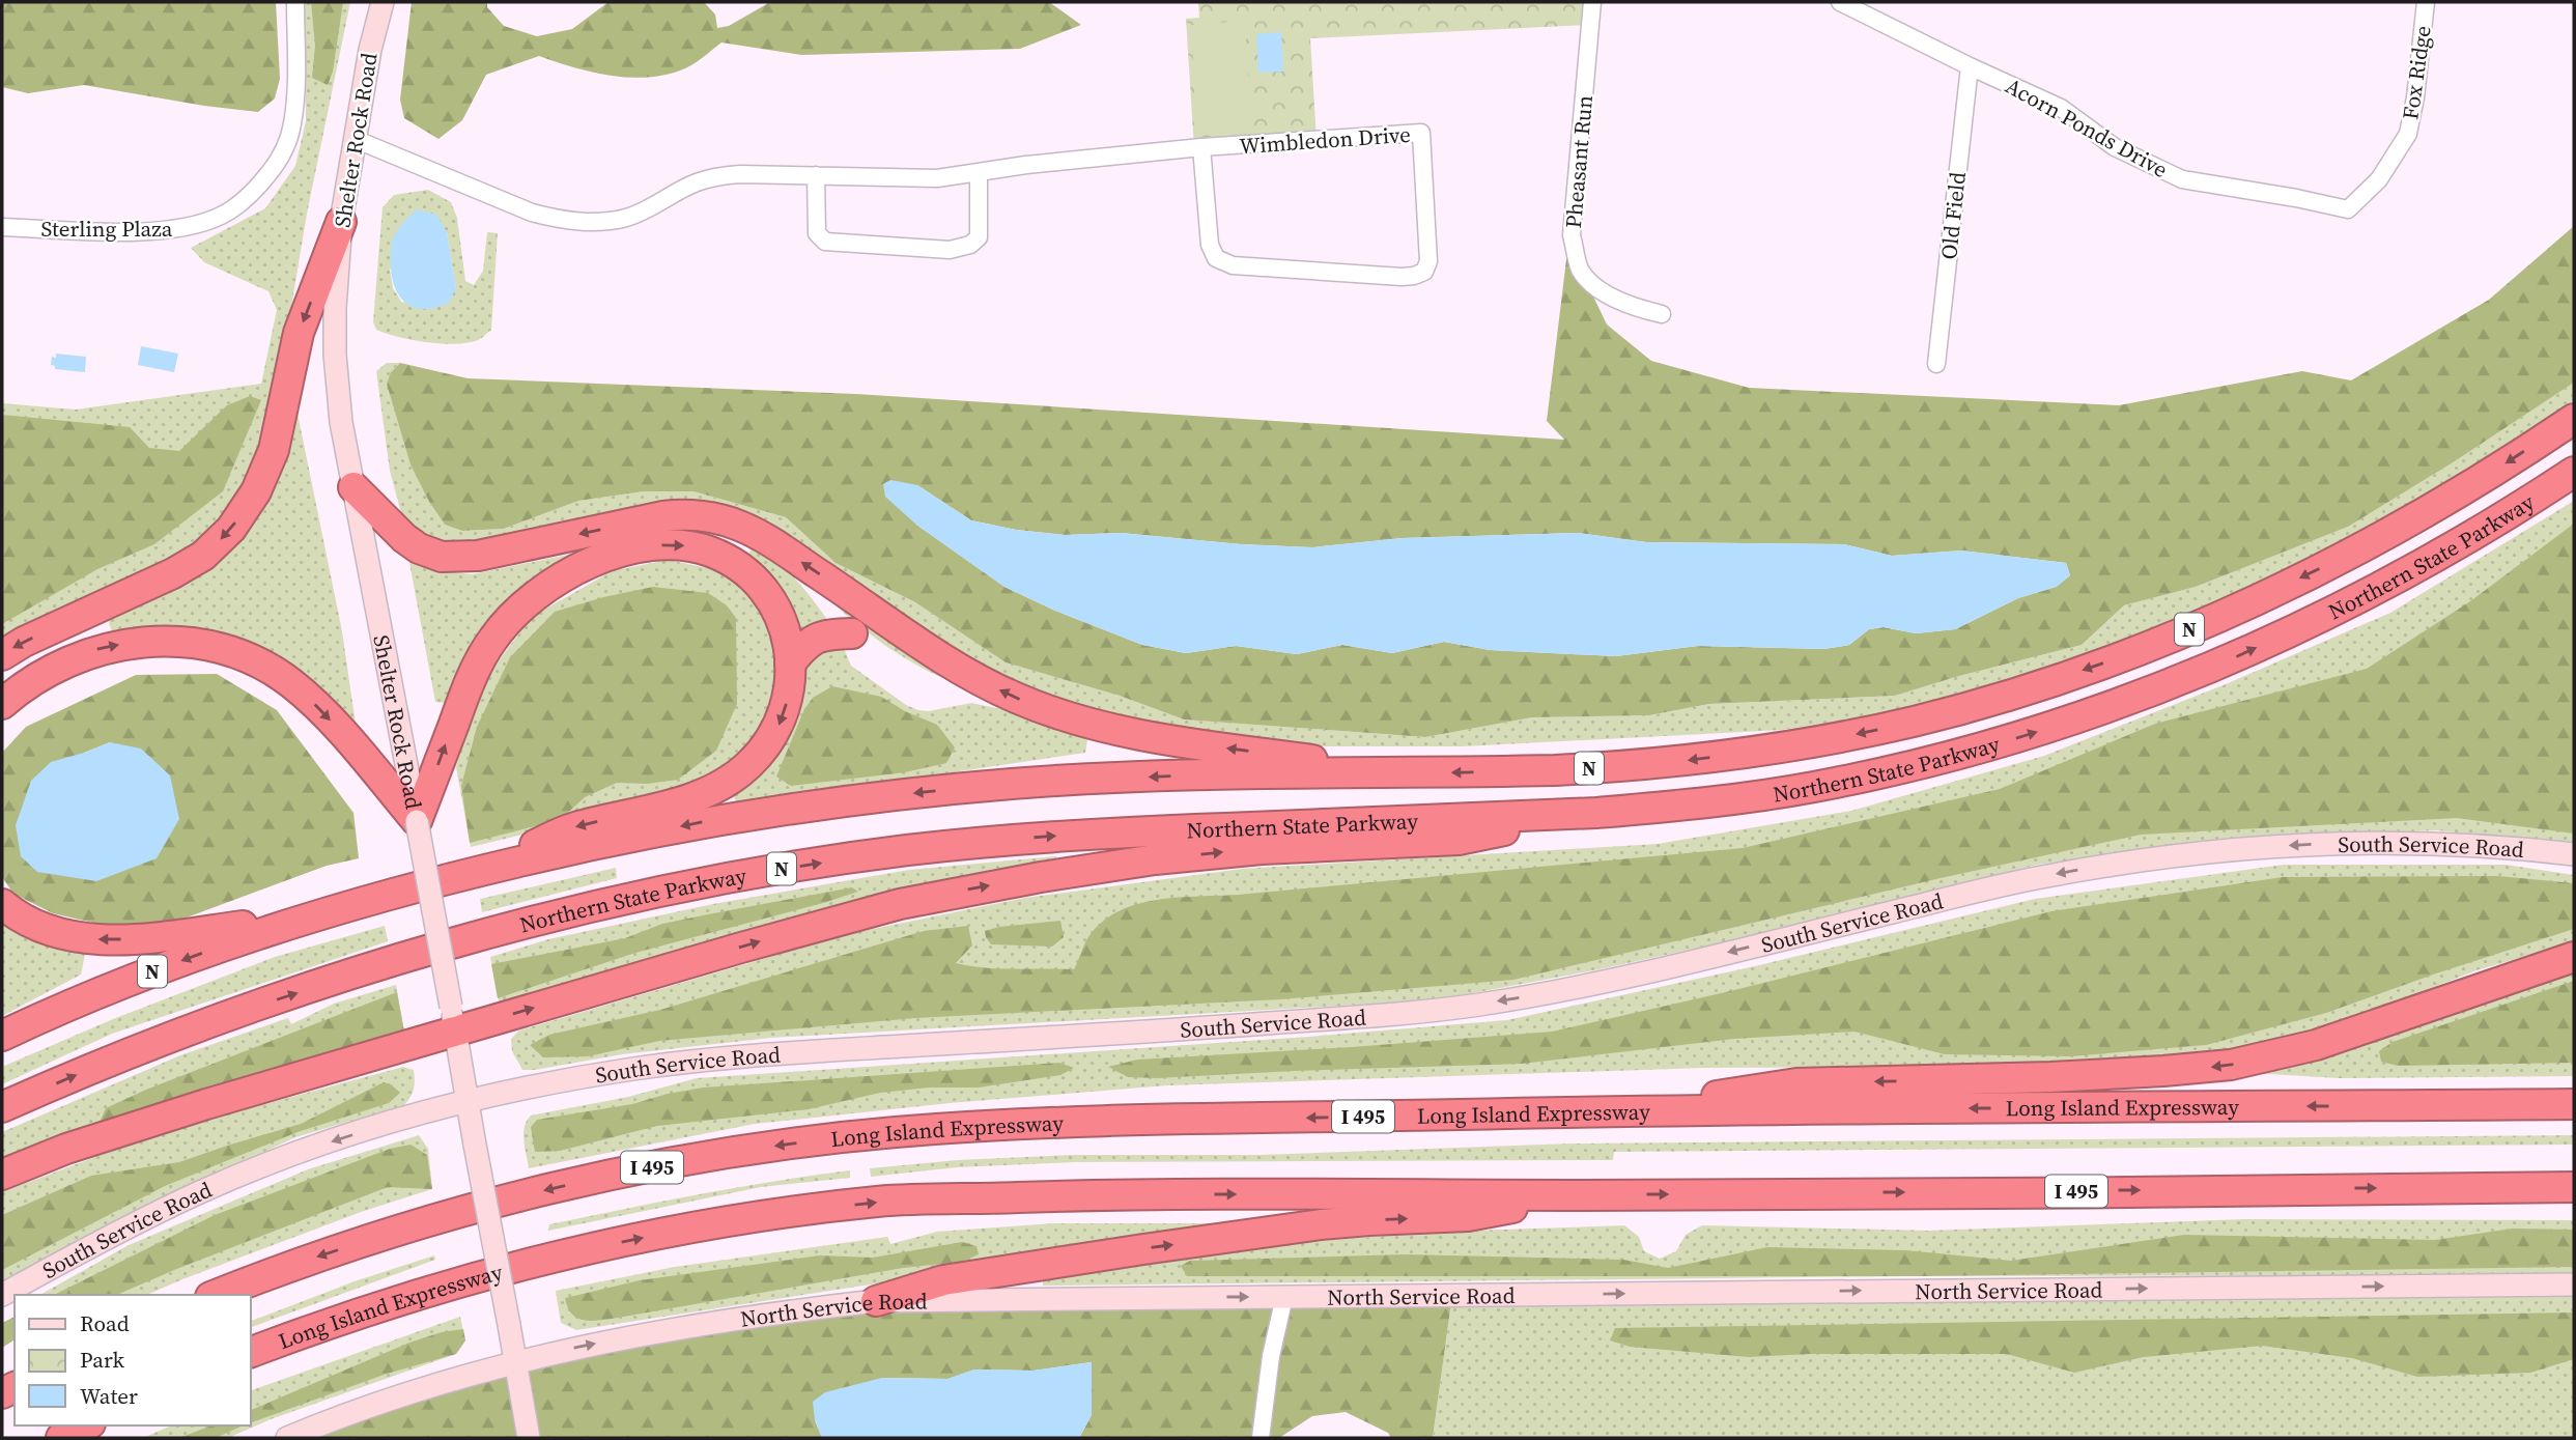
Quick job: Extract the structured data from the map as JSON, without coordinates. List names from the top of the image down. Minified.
{"streets":{"highway":["Northern State Parkway","N","Long Island Expressway","I 495"],"main road":["Shelter Rock Road","South Service Road","North Service Road"],"street":["Fox Ridge","Acorn Ponds Drive","Wimbledon Drive","Pheasant Run","Old Field","Sterling Plaza"]},"crossings":[["Fox Ridge","Acorn Ponds Drive"],["Acorn Ponds Drive","Old Field"],["Shelter Rock Road","Wimbledon Drive"],["Shelter Rock Road","South Service Road"],["Shelter Rock Road","North Service Road"]],"one_way":["South Service Road","North Service Road"],"legend":["Road","Park","Water"]}
